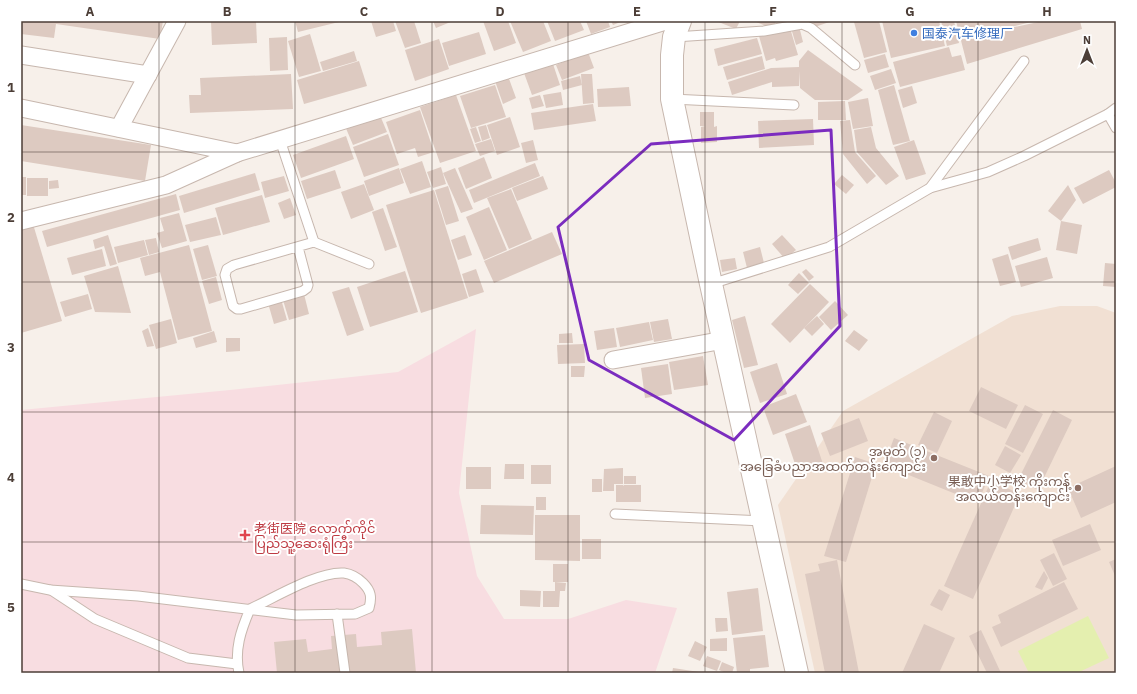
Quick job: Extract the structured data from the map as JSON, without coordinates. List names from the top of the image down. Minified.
{"places":{"other":["国泰汽车修理厂","အမှတ် (၁) အခြေခံပညာအထက်တန်းကျောင်း","果敢中小学校 ကိုးကန့် အလယ်တန်းကျောင်း"],"health":["老街医院 လောက်ကိုင် ပြည်သူ့ဆေးရုံကြီး"]},"north":"top","grid":{"columns":["A","B","C","D","E","F","G","H"],"rows":["1","2","3","4","5"]}}
